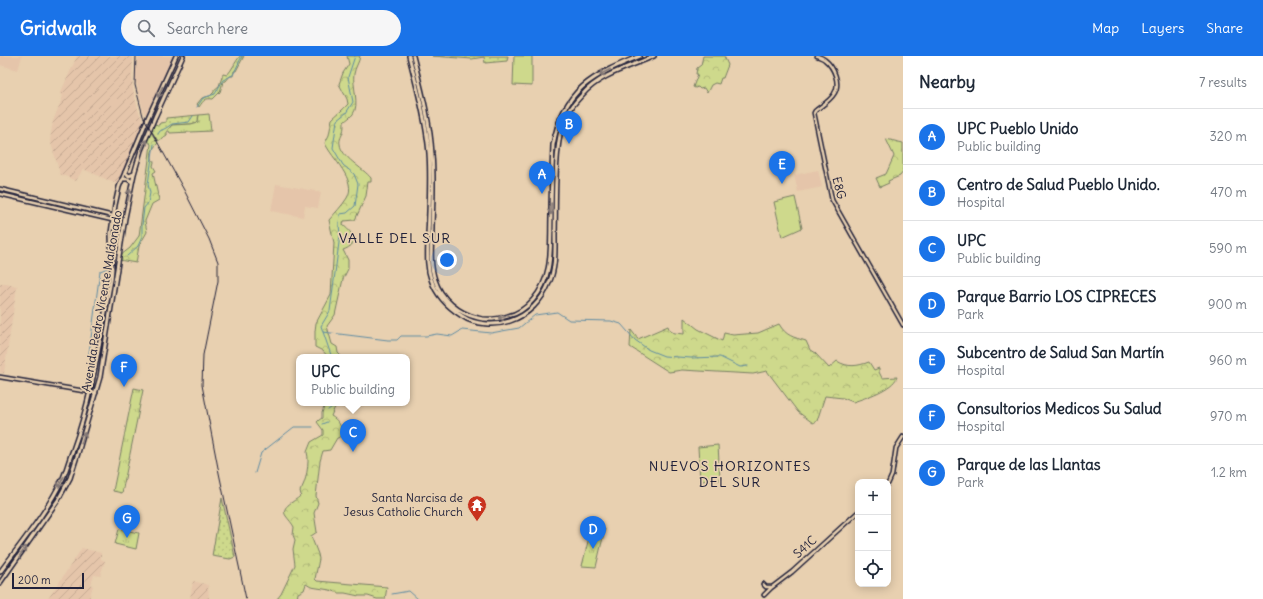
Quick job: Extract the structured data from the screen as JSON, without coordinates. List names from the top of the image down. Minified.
{"streets":{"main road":["Avenida Pedro Vicente Maldonado"],"street":["E8G","S41C"]},"districts":["VALLE DEL SUR","NUEVOS HORIZONTES DEL SUR"],"places":{"temple":["Santa Narcisa de Jesus Catholic Church"]},"scale_bar":"200 m","page":{"header":"Gridwalk","search":"Search here","nav":["Map","Layers","Share"],"heading":["Nearby","7 results"],"list":[{"mark":"A","name":"UPC Pueblo Unido","note":"Public building","value":"320 m"},{"mark":"B","name":"Centro de Salud Pueblo Unido.","note":"Hospital","value":"470 m"},{"mark":"C","name":"UPC","note":"Public building","value":"590 m"},{"mark":"D","name":"Parque Barrio LOS CIPRECES","note":"Park","value":"900 m"},{"mark":"E","name":"Subcentro de Salud San Martín","note":"Hospital","value":"960 m"},{"mark":"F","name":"Consultorios Medicos Su Salud","note":"Hospital","value":"970 m"},{"mark":"G","name":"Parque de las Llantas","note":"Park","value":"1.2 km"}],"pins":["B","E","A","F","C","G","D"],"popup":["UPC","Public building"],"map_buttons":["+","−"],"scale":"200 m"}}
